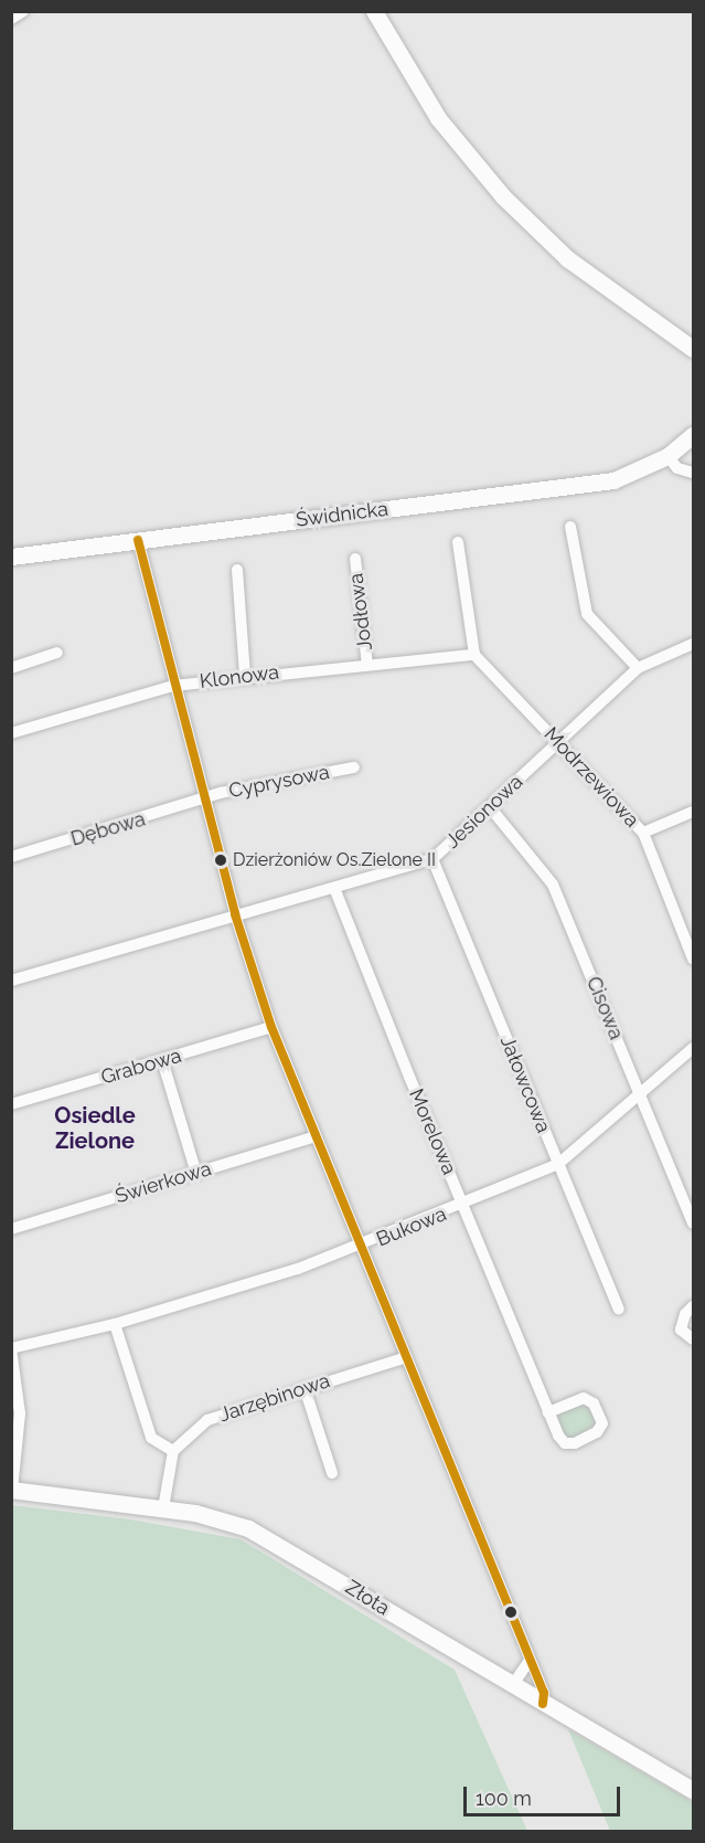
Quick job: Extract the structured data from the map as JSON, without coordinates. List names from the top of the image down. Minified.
{"streets":{"street":["Świdnicka","Jodłowa","Klonowa","Modrzewiowa","Cyprysowa","Jesionowa","Dębowa","Cisowa","Grabowa","Jałowcowa","Morelowa","Świerkowa","Bukowa","Jarzębinowa","Złota"]},"crossings":[["Jodłowa","Klonowa"],["Klonowa","Modrzewiowa"],["Modrzewiowa","Jesionowa"],["Cyprysowa","Dębowa"],["Jesionowa","Cisowa"],["Jesionowa","Jałowcowa"],["Jesionowa","Morelowa"],["Cisowa","Bukowa"],["Jałowcowa","Bukowa"],["Morelowa","Bukowa"]],"districts":["Osiedle Zielone"],"places":["Dzierżoniów Os.Zielone II"],"scale_bar":"100 m"}
